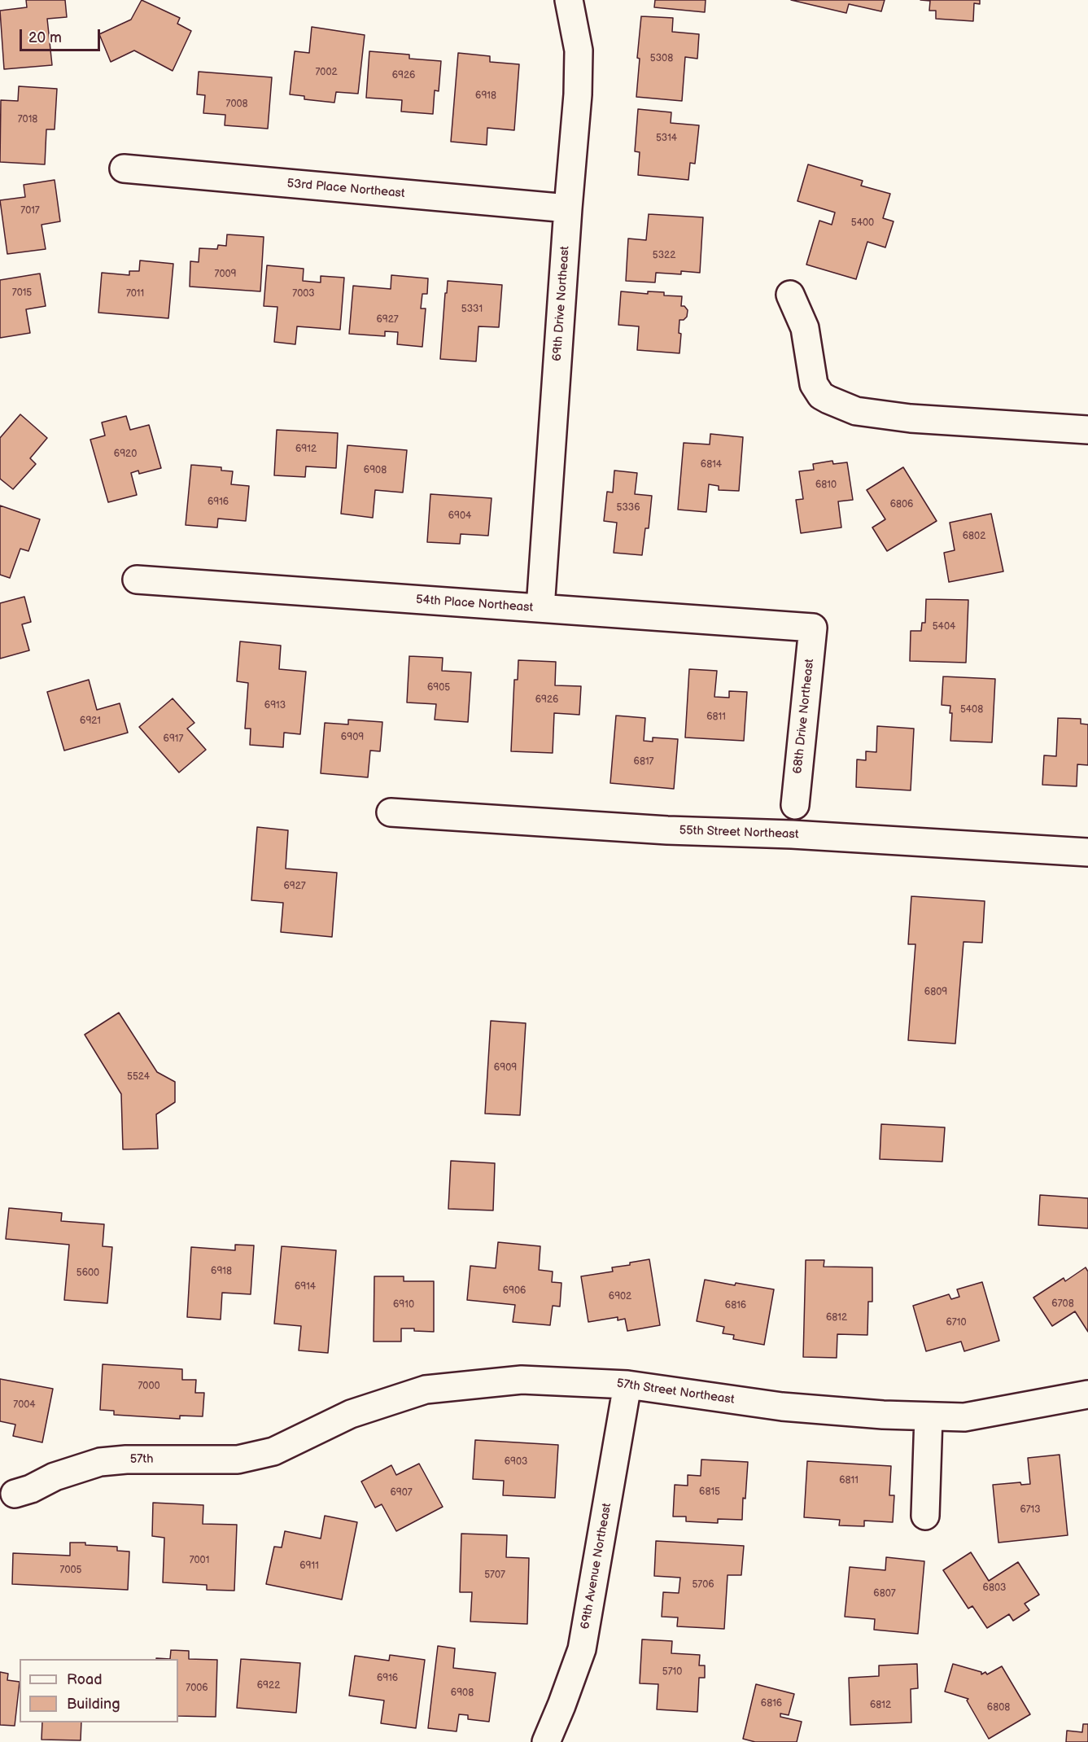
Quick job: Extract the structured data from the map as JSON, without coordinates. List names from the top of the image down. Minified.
{"streets":{"street":["53rd Place Northeast","69th Drive Northeast","54th Place Northeast","68th Drive Northeast","55th Street Northeast","57th Street Northeast","57th","69th Avenue Northeast"]},"crossings":[["53rd Place Northeast","69th Drive Northeast"],["69th Drive Northeast","54th Place Northeast"],["54th Place Northeast","68th Drive Northeast"],["57th Street Northeast","57th"],["57th Street Northeast","69th Avenue Northeast"]],"house_numbers":["5308","7002","6926","6918","7008","7018","5314","7017","5400","5322","7009","7015","7011","7003","5331","6927","6912","6920","6814","6908","6810","6916","6806","5336","6904","6802","5404","6905","6926","6913","5408","6811","6921","6909","6917","6817","6927","6809","6909","5524","6918","5600","6914","6906","6902","6708","6910","6816","6812","6710","7000","7004","6903","6811","6815","6907","6713","7001","6911","7005","5707","5706","6803","6807","5710","6916","6922","7006","6908","6816","6812","6808"],"legend":["Road","Building"],"scale_bar":"20 m"}
